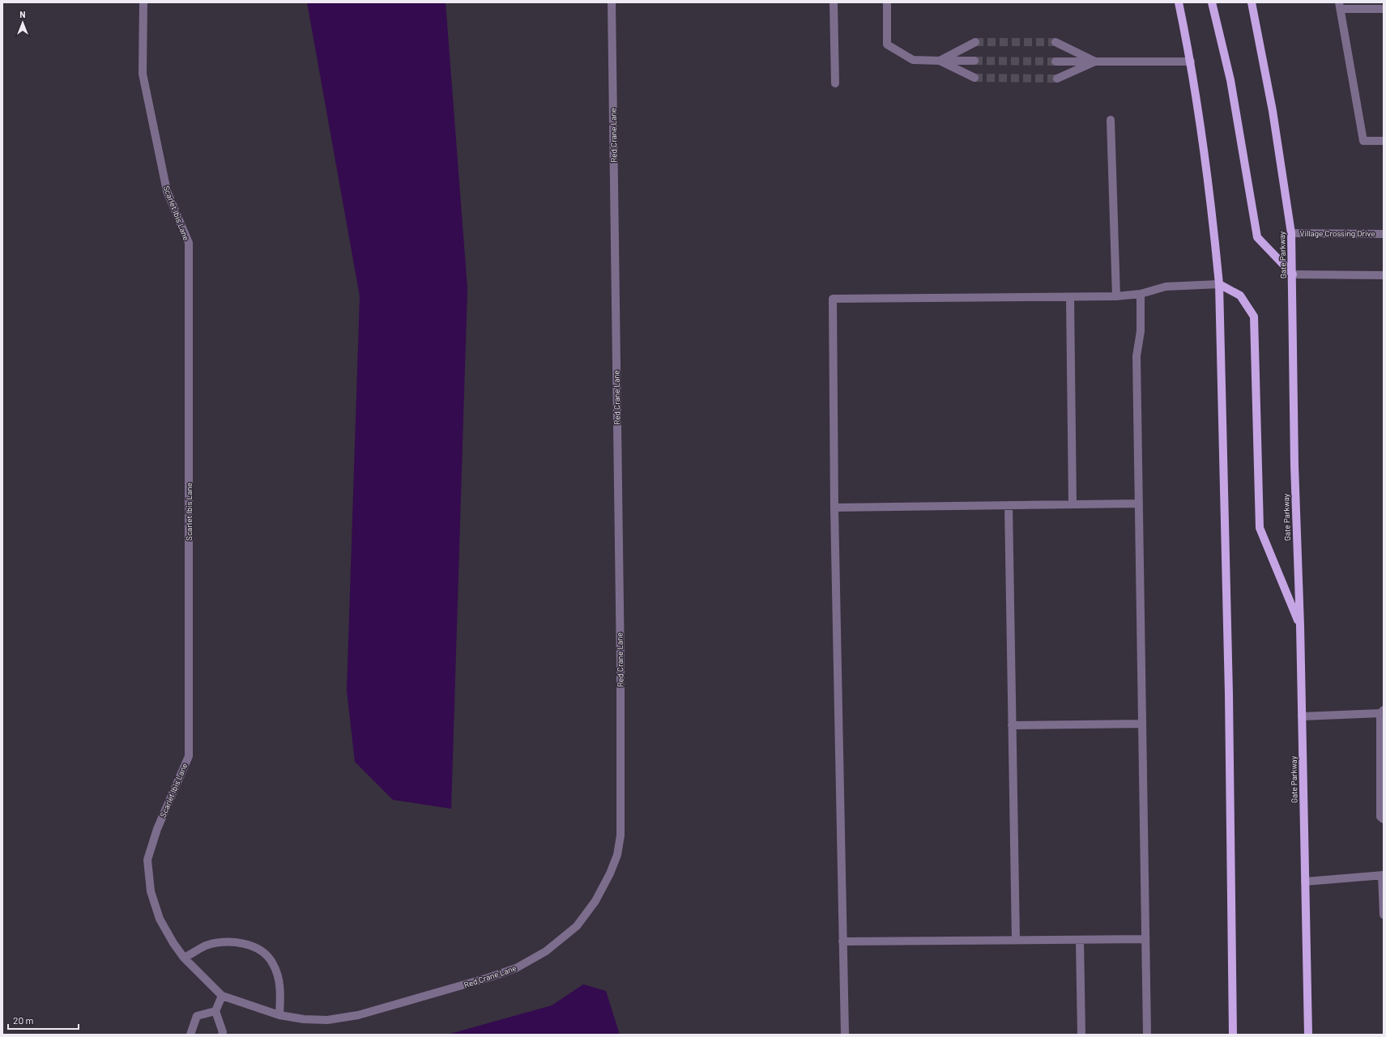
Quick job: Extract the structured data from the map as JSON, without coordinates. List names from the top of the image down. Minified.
{"streets":{"main road":["Gate Parkway"],"street":["Red Crane Lane","Scarlet Ibis Lane","Village Crossing Drive"]},"crossings":[["Red Crane Lane","Scarlet Ibis Lane"],["Village Crossing Drive","Gate Parkway"]],"scale_bar":"20 m","north":"top"}
